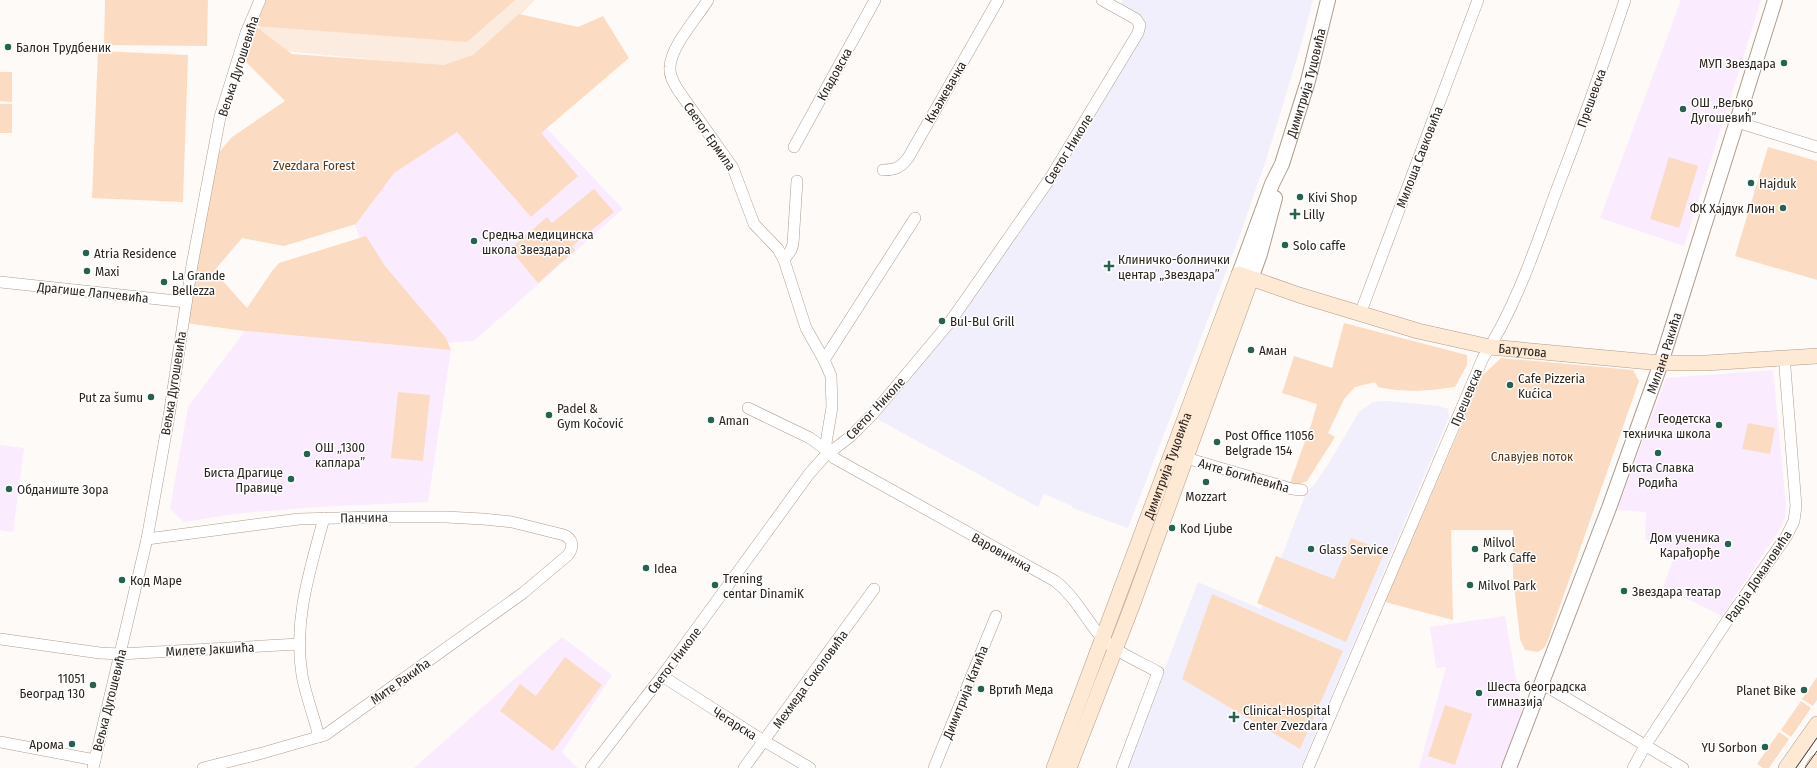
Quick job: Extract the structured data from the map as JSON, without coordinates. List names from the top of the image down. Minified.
{"streets":{"main road":["Димитрија Туцовића","Батутова"],"street":["Вељка Дугошевића","Кладовска","Књажевачка","Прешевска","Светог Ермила","Светог Николе","Милоша Савковића","Драгише Лапчевића","Милана Ракића","Анте Богићевића","Панчина","Варовничка","Радоја Домановића","Милете Јакшића","Мехмеда Соколовића","Мите Ракића","Димитрија Катића","Чегарска"]},"crossings":[["Вељка Дугошевића","Драгише Лапчевића"],["Вељка Дугошевића","Панчина"],["Вељка Дугошевића","Милете Јакшића"],["Димитрија Туцовића","Батутова"],["Димитрија Туцовића","Анте Богићевића"],["Димитрија Туцовића","Варовничка"],["Прешевска","Батутова"],["Светог Ермила","Светог Николе"],["Светог Ермила","Варовничка"],["Светог Николе","Варовничка"],["Светог Николе","Чегарска"],["Милоша Савковића","Батутова"],["Батутова","Милана Ракића"],["Батутова","Радоја Домановића"],["Панчина","Мите Ракића"],["Мехмеда Соколовића","Чегарска"]],"parks":["Zvezdara Forest","Славујев поток"],"places":{"other":["Балон Трудбеник","МУП Звездара","ОШ „Вељко Дугошевић”","Hajduk","Kivi Shop","ФК Хајдук Лион","Средња медицинска школа Звездара","Solo caffe","Atria Residence","Maxi","La Grande Bellezza","Bul-Bul Grill","Аман","Cafe Pizzeria Kućica","Put za šumu","Padel & Gym Kočović","Aman","Геодетска техничка школа","Post Office 11056 Belgrade 154","Биста Славка Родића","ОШ „1300 каплара”","Биста Драгице Правице","Mozzart","Обданиште Зора","Kod Ljube","Дом ученика Карађорђе","Glass Service","Milvol Park Caffe","Idea","Код Маре","Trening centar DinamiK","Milvol Park","Звездара театар","11051 Београд 130","Вртић Меда","Planet Bike","Шеста београдска гимназија","Арома","YU Sorbon"],"health":["Lilly","Клиничко-болнички центар „Звездара”","Clinical-Hospital Center Zvezdara"]}}
